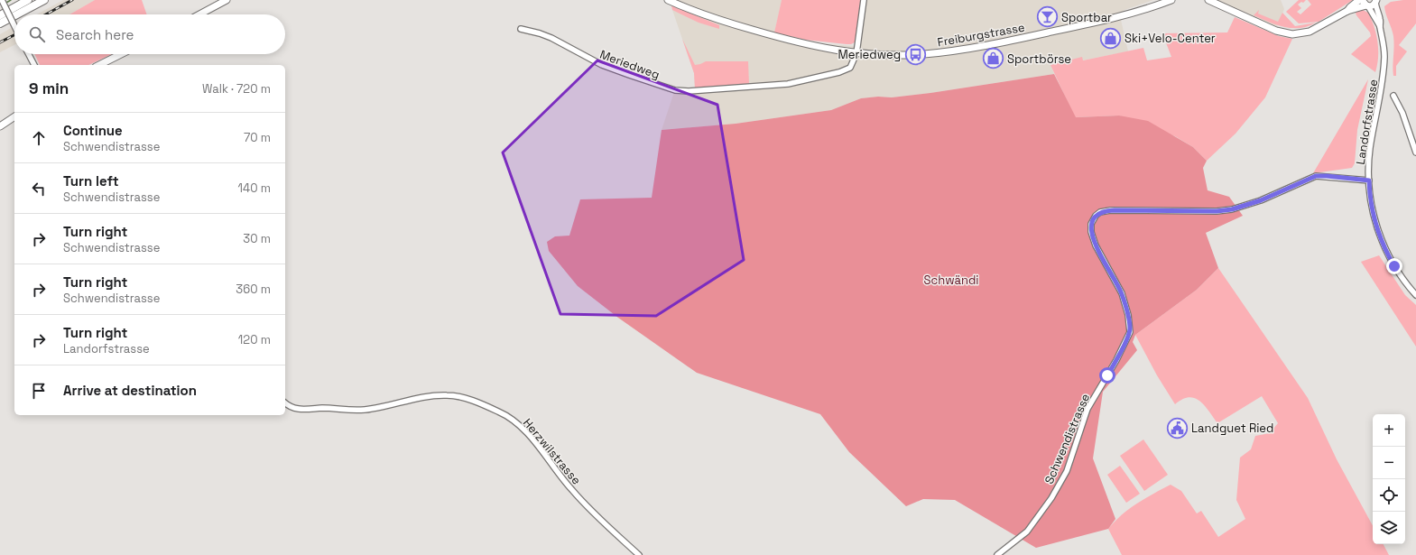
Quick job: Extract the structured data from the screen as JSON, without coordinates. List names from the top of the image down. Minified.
{"streets":{"main road":["Freiburgstrasse"],"street":["Meriedweg","Landorfstrasse","Schwendistrasse","Herzwilstrasse"]},"crossings":[["Freiburgstrasse","Meriedweg"],["Landorfstrasse","Schwendistrasse"]],"parks":["Schwändi"],"places":{"bar":["Sportbar"],"shop":["Ski+Velo-Center","Sportbörse"],"bus stop":["Meriedweg"],"public building":["Landguet Ried"]},"page":{"search":"Search here","heading":["9 min","Walk · 720 m"],"list":[["Continue","Schwendistrasse","70 m"],["Turn left","Schwendistrasse","140 m"],["Turn right","Schwendistrasse","30 m"],["Turn right","Schwendistrasse","360 m"],["Turn right","Landorfstrasse","120 m"],"Arrive at destination"],"map_buttons":["+","−"]}}
